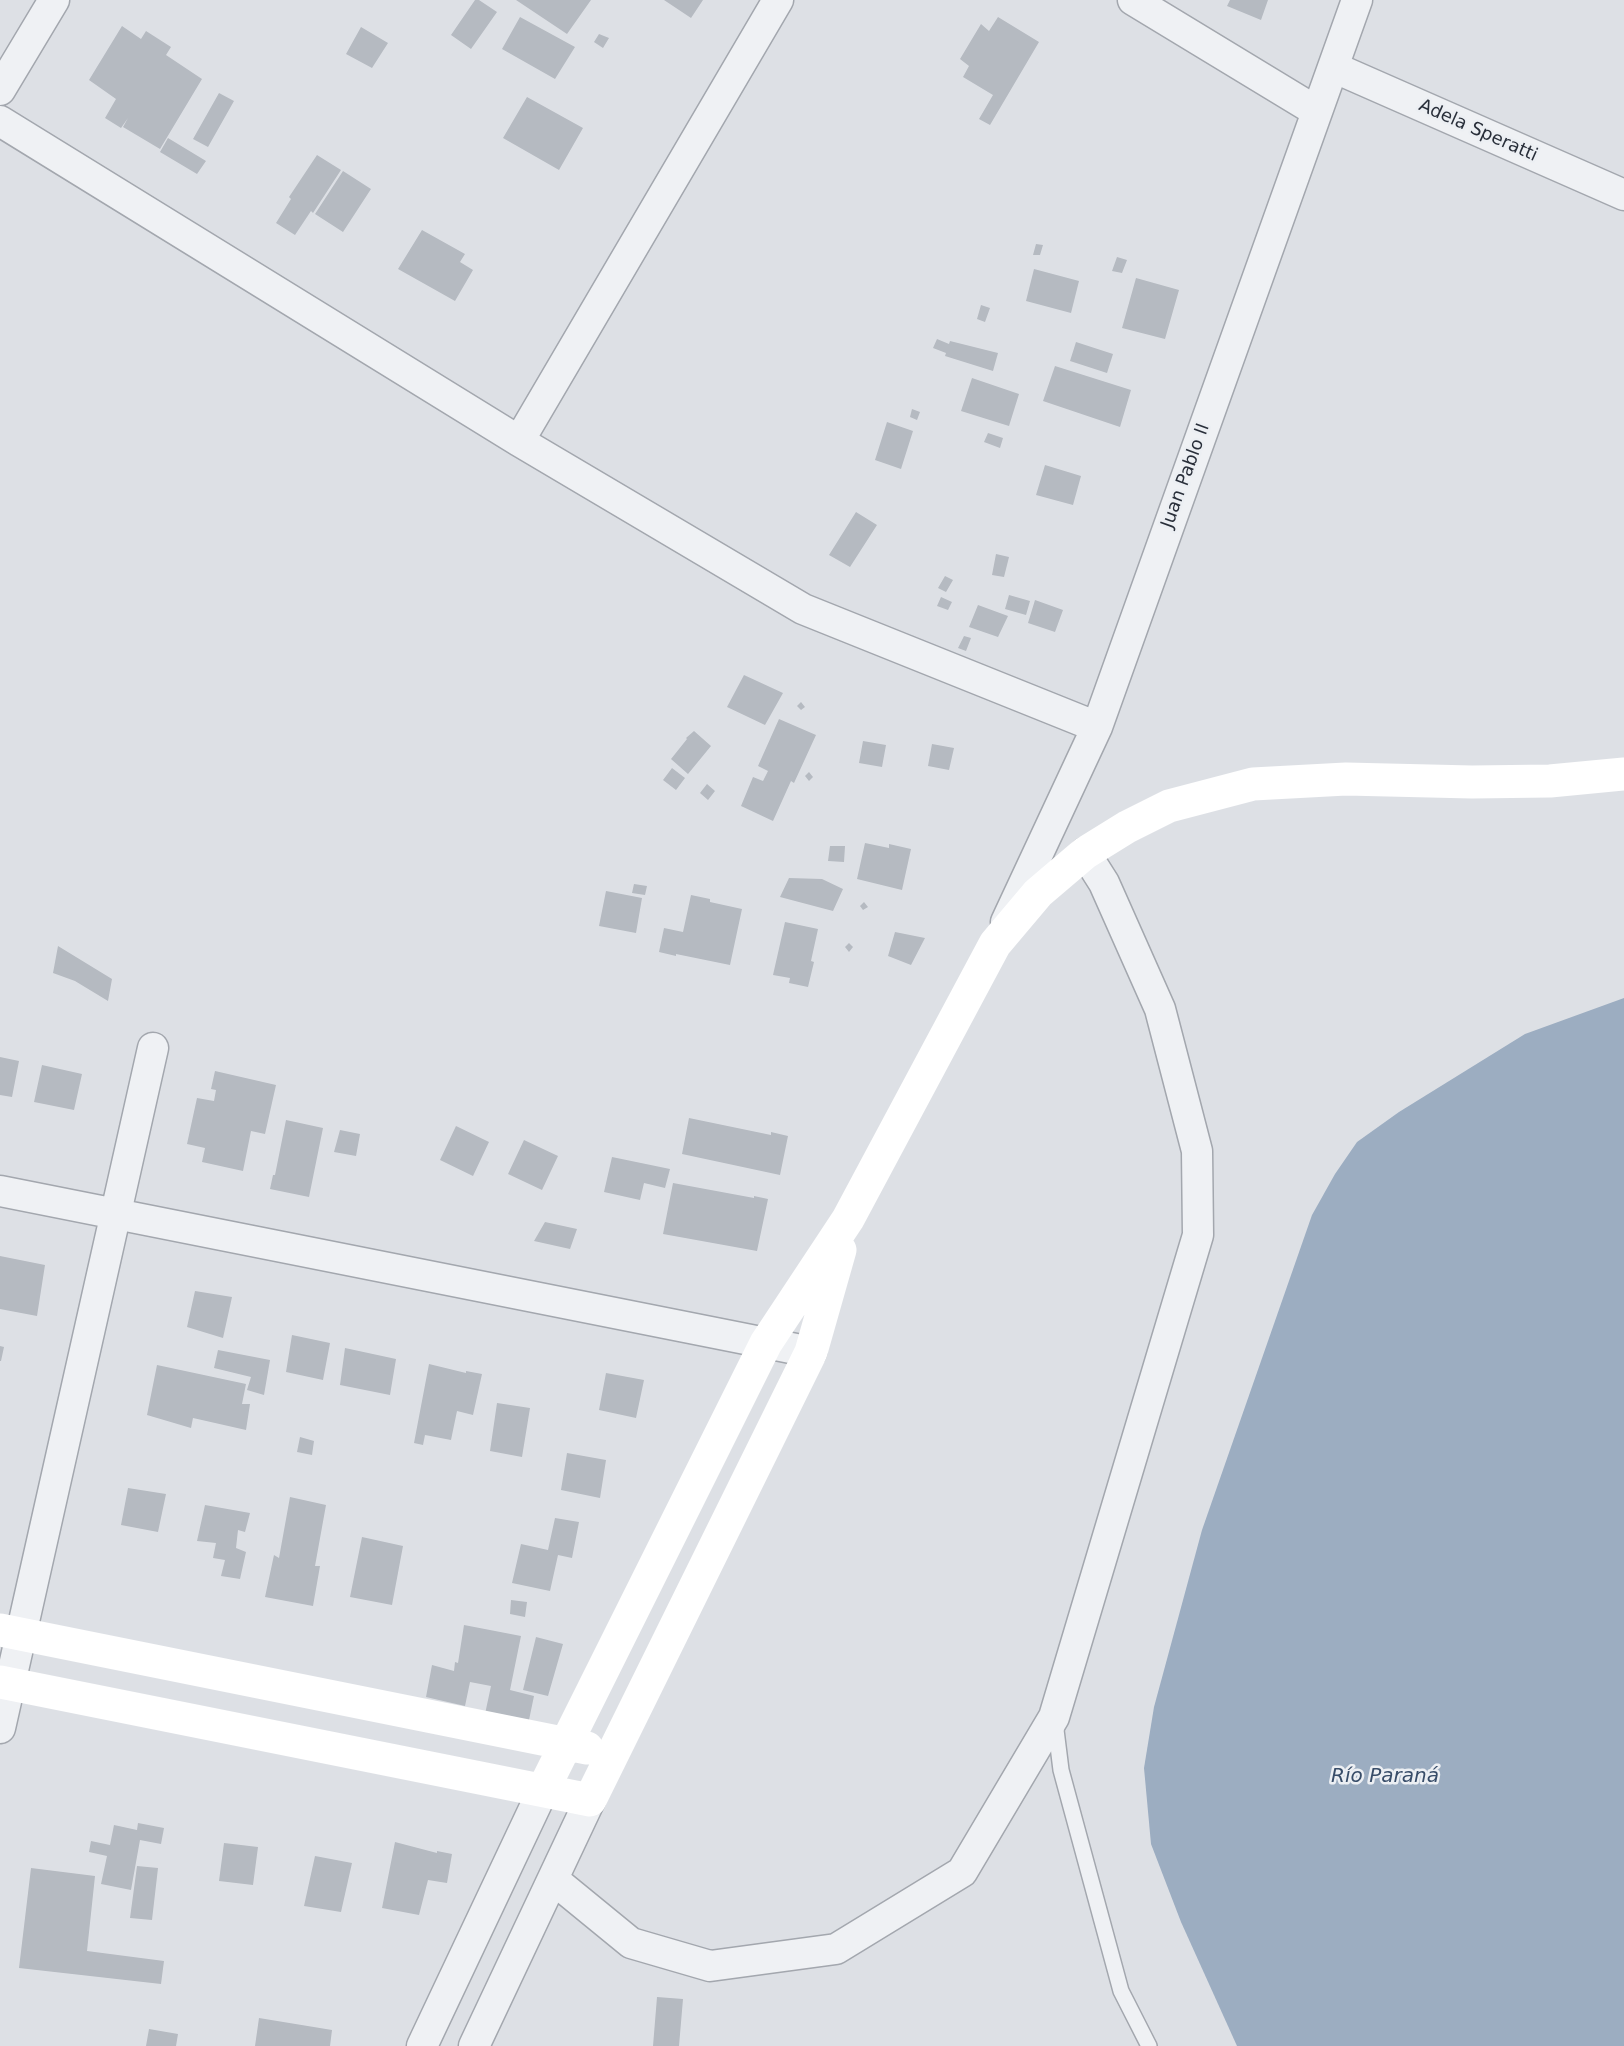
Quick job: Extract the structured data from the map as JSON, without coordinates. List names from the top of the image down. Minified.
{"streets":{"street":["Adela Speratti","Juan Pablo II"]},"crossings":[["Adela Speratti","Juan Pablo II"]],"water":["Río Paraná"]}
